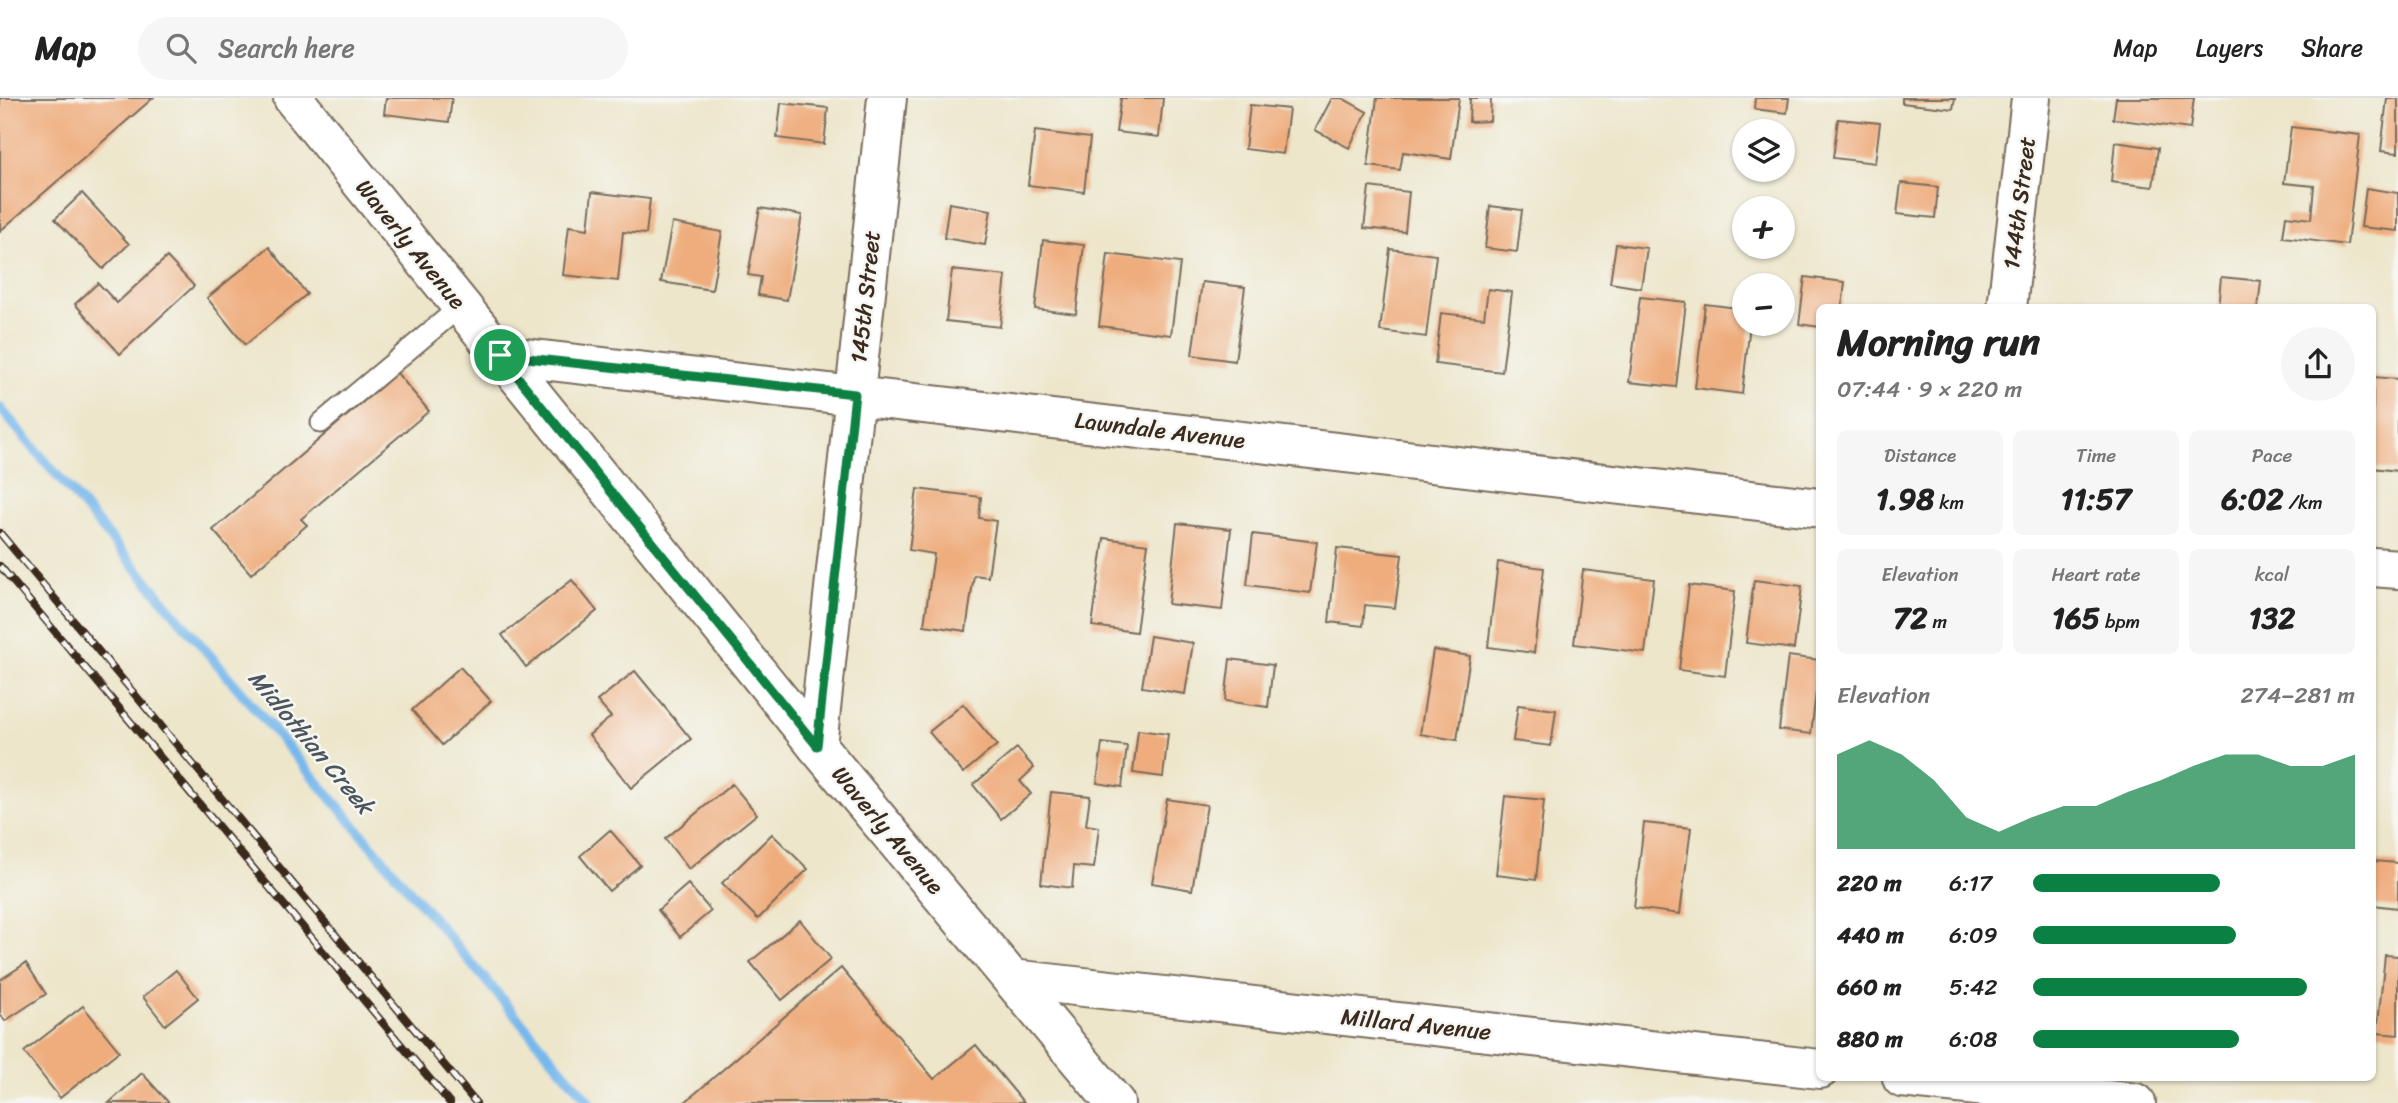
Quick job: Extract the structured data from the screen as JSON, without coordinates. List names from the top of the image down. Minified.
{"streets":{"street":["144th Street","Waverly Avenue","145th Street","Lawndale Avenue","Millard Avenue"]},"crossings":[["Waverly Avenue","145th Street"],["Waverly Avenue","Lawndale Avenue"],["Waverly Avenue","Millard Avenue"],["145th Street","Lawndale Avenue"]],"water":["Midlothian Creek"],"page":{"header":"Map","search":"Search here","nav":["Map","Layers","Share"],"map_buttons":["+","−"],"heading":["Morning run","07:44 · 9 × 220 m"],"stats":[["Distance","1.98 km"],["Time","11:57"],["Pace","6:02 /km"],["Elevation","72 m"],["Heart rate","165 bpm"],["kcal","132"]],"chart":["Elevation","274–281 m"],"list":[{"name":"220 m","note":"6:17"},{"name":"440 m","note":"6:09"},{"name":"660 m","note":"5:42"},{"name":"880 m","note":"6:08"}]}}
